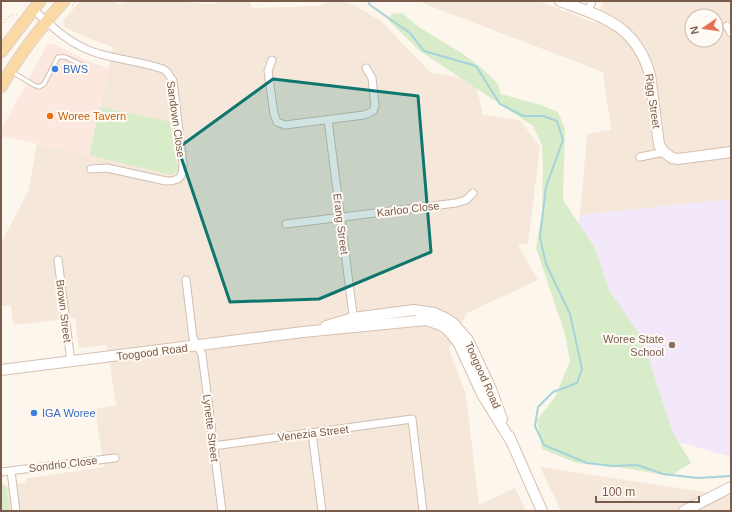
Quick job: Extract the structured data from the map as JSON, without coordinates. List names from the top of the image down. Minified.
{"streets":{"street":["Rigg Street","Sandown Close","Karloo Close","Erang Street","Brown Street","Toogood Road","Lynette Street","Venezia Street","Sondrio Close"]},"crossings":[["Karloo Close","Erang Street"],["Erang Street","Toogood Road"],["Brown Street","Toogood Road"],["Toogood Road","Lynette Street"],["Lynette Street","Venezia Street"]],"places":["BWS","Woree Tavern","Woree State School","IGA Woree"],"scale_bar":"100 m","north":"left"}
